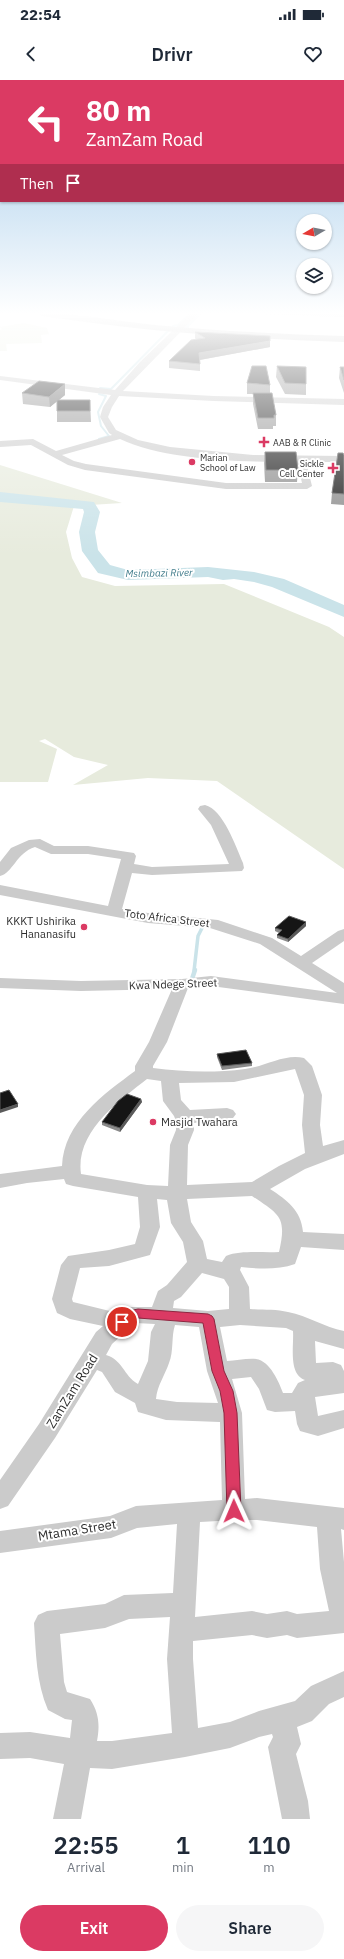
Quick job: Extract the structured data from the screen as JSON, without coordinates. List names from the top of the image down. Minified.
{"streets":{"street":["Toto Africa Street","Kwa Ndege Street","ZamZam Road","Mtama Street"]},"water":["Msimbazi River"],"places":{"health":["AAB & R Clinic","Sickle Cell Center"],"other":["Marian School of Law","KKKT Ushirika Hananasifu","Masjid Twahara"]},"north":"left","page":{"status":"22:54","header":"Drivr","turn":["80 m","ZamZam Road"],"then":"Then","eta":["22:55","Arrival","1","min","110","m"],"buttons":["Exit","Share"]}}
